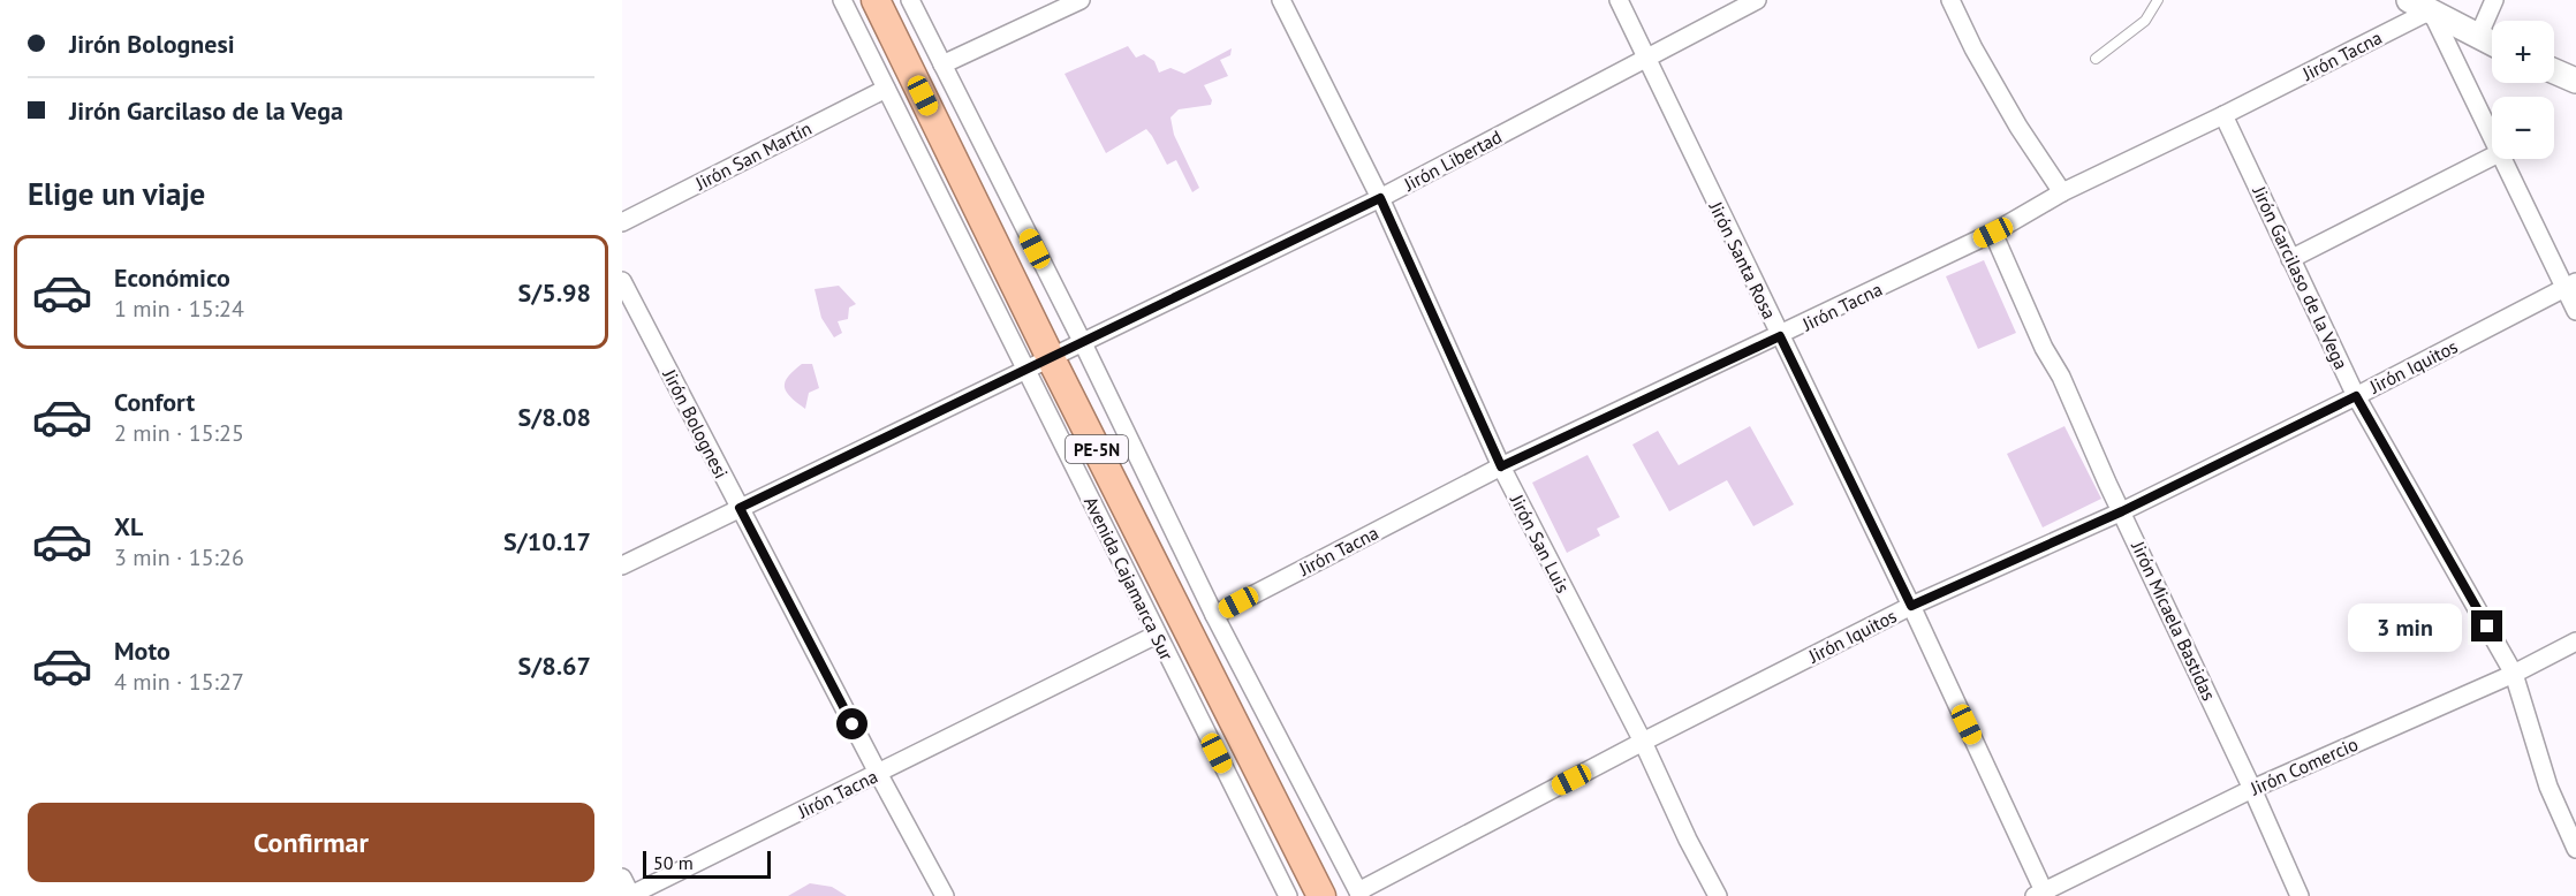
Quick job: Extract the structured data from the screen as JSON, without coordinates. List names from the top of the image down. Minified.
{"streets":{"highway":["PE-5N"],"street":["Jirón Tacna","Jirón San Martín","Jirón Libertad","Jirón Santa Rosa","Jirón Garcilaso de la Vega","Jirón Iquitos","Jirón Bolognesi","Jirón San Luis","Avenida Cajamarca Sur","Jirón Micaela Bastidas","Jirón Comercio"]},"crossings":[["Jirón Tacna","Jirón Santa Rosa"],["Jirón Tacna","Jirón Garcilaso de la Vega"],["Jirón Tacna","Jirón Bolognesi"],["Jirón Tacna","Jirón San Luis"],["Jirón Tacna","Avenida Cajamarca Sur"],["Jirón Tacna","Jirón Micaela Bastidas"],["Jirón San Martín","Avenida Cajamarca Sur"],["Jirón Libertad","Jirón Santa Rosa"],["Jirón Libertad","Jirón Bolognesi"],["Jirón Libertad","PE-5N"],["Jirón Libertad","Jirón San Luis"],["Jirón Libertad","Avenida Cajamarca Sur"],["Jirón Santa Rosa","Jirón Iquitos"],["Jirón Santa Rosa","Jirón Comercio"],["Jirón Garcilaso de la Vega","Jirón Iquitos"],["Jirón Garcilaso de la Vega","Jirón Comercio"],["Jirón Iquitos","Jirón San Luis"],["Jirón Iquitos","Jirón Micaela Bastidas"],["PE-5N","Avenida Cajamarca Sur"],["Jirón Micaela Bastidas","Jirón Comercio"]],"scale_bar":"50 m","page":{"banner":["Jirón Bolognesi","Jirón Garcilaso de la Vega"],"map_buttons":["+","−"],"heading":"Elige un viaje","list":[{"name":"Económico","note":"1 min · 15:24","value":"S/5.98"},{"name":"Confort","note":"2 min · 15:25","value":"S/8.08"},{"name":"XL","note":"3 min · 15:26","value":"S/10.17"},{"name":"Moto","note":"4 min · 15:27","value":"S/8.67"}],"bubble":"3 min","buttons":"Confirmar","scale":"50 m"}}
